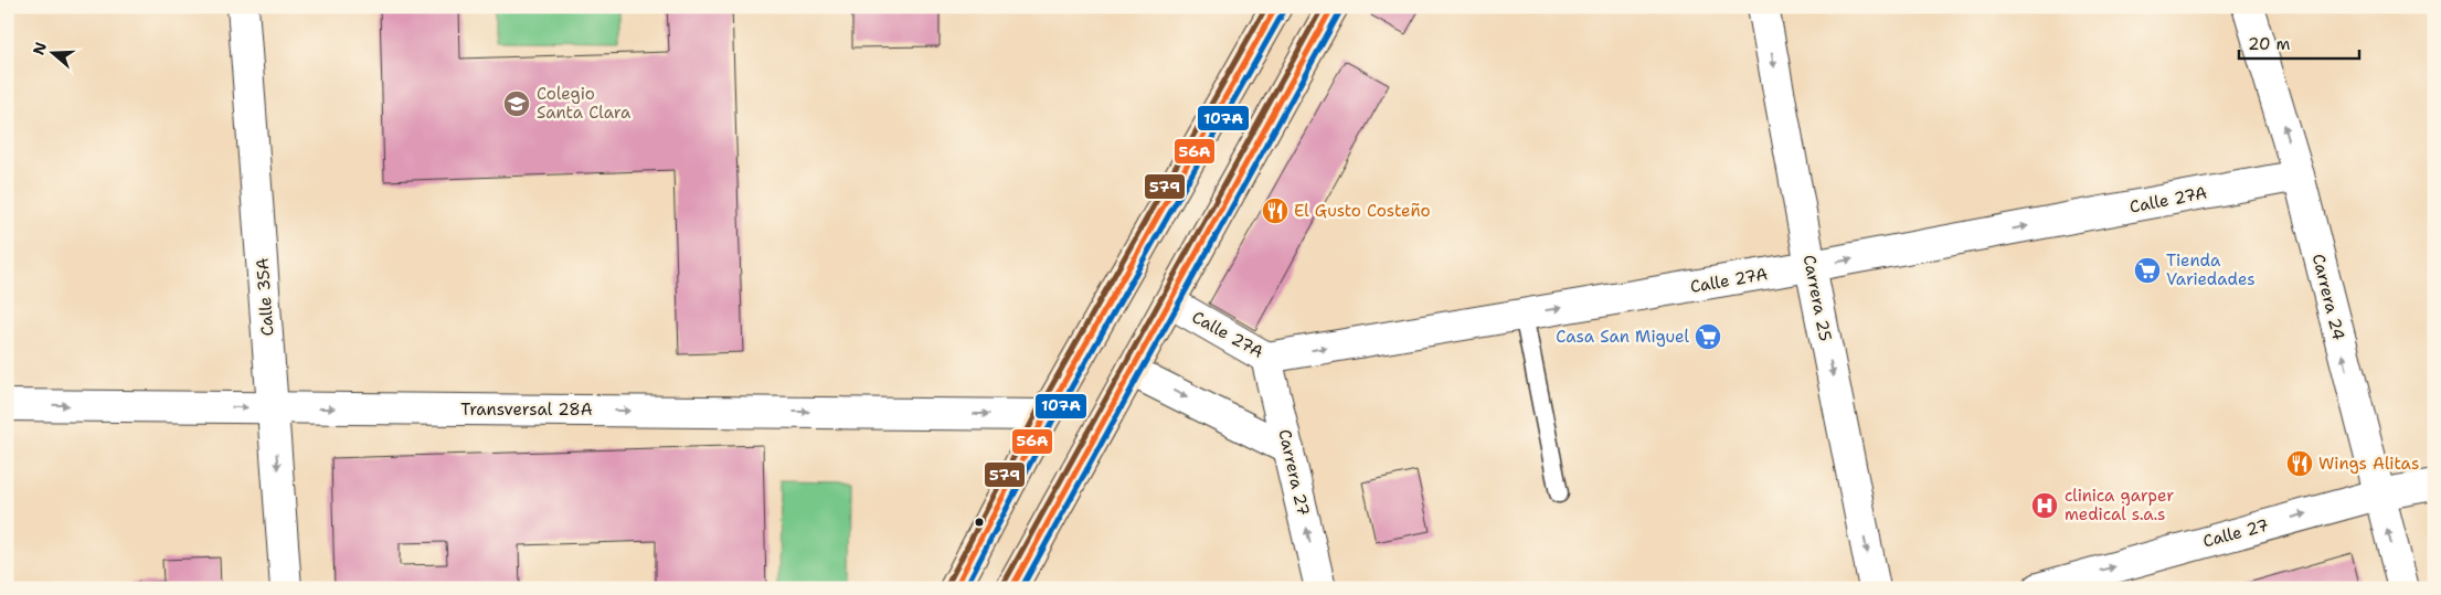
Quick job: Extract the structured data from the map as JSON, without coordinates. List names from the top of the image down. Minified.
{"streets":{"street":["Calle 27A","Calle 35A","Carrera 24","Carrera 25","Transversal 28A","Carrera 27","Calle 27"]},"crossings":[["Calle 27A","Carrera 24"],["Calle 27A","Carrera 25"],["Calle 27A","Carrera 27"],["Calle 35A","Transversal 28A"],["Carrera 24","Calle 27"]],"one_way":["Calle 27A","Carrera 24","Carrera 25","Transversal 28A","Carrera 27","Calle 27"],"places":{"school or university":["Colegio Santa Clara"],"restaurant":["El Gusto Costeño","Wings Alitas"],"supermarket":["Tienda Variedades","Casa San Miguel"],"hospital":["clinica garper medical s.a.s"]},"lines":["transit line 56A","transit line 579","transit line 107A"],"scale_bar":"20 m","north":"left"}
